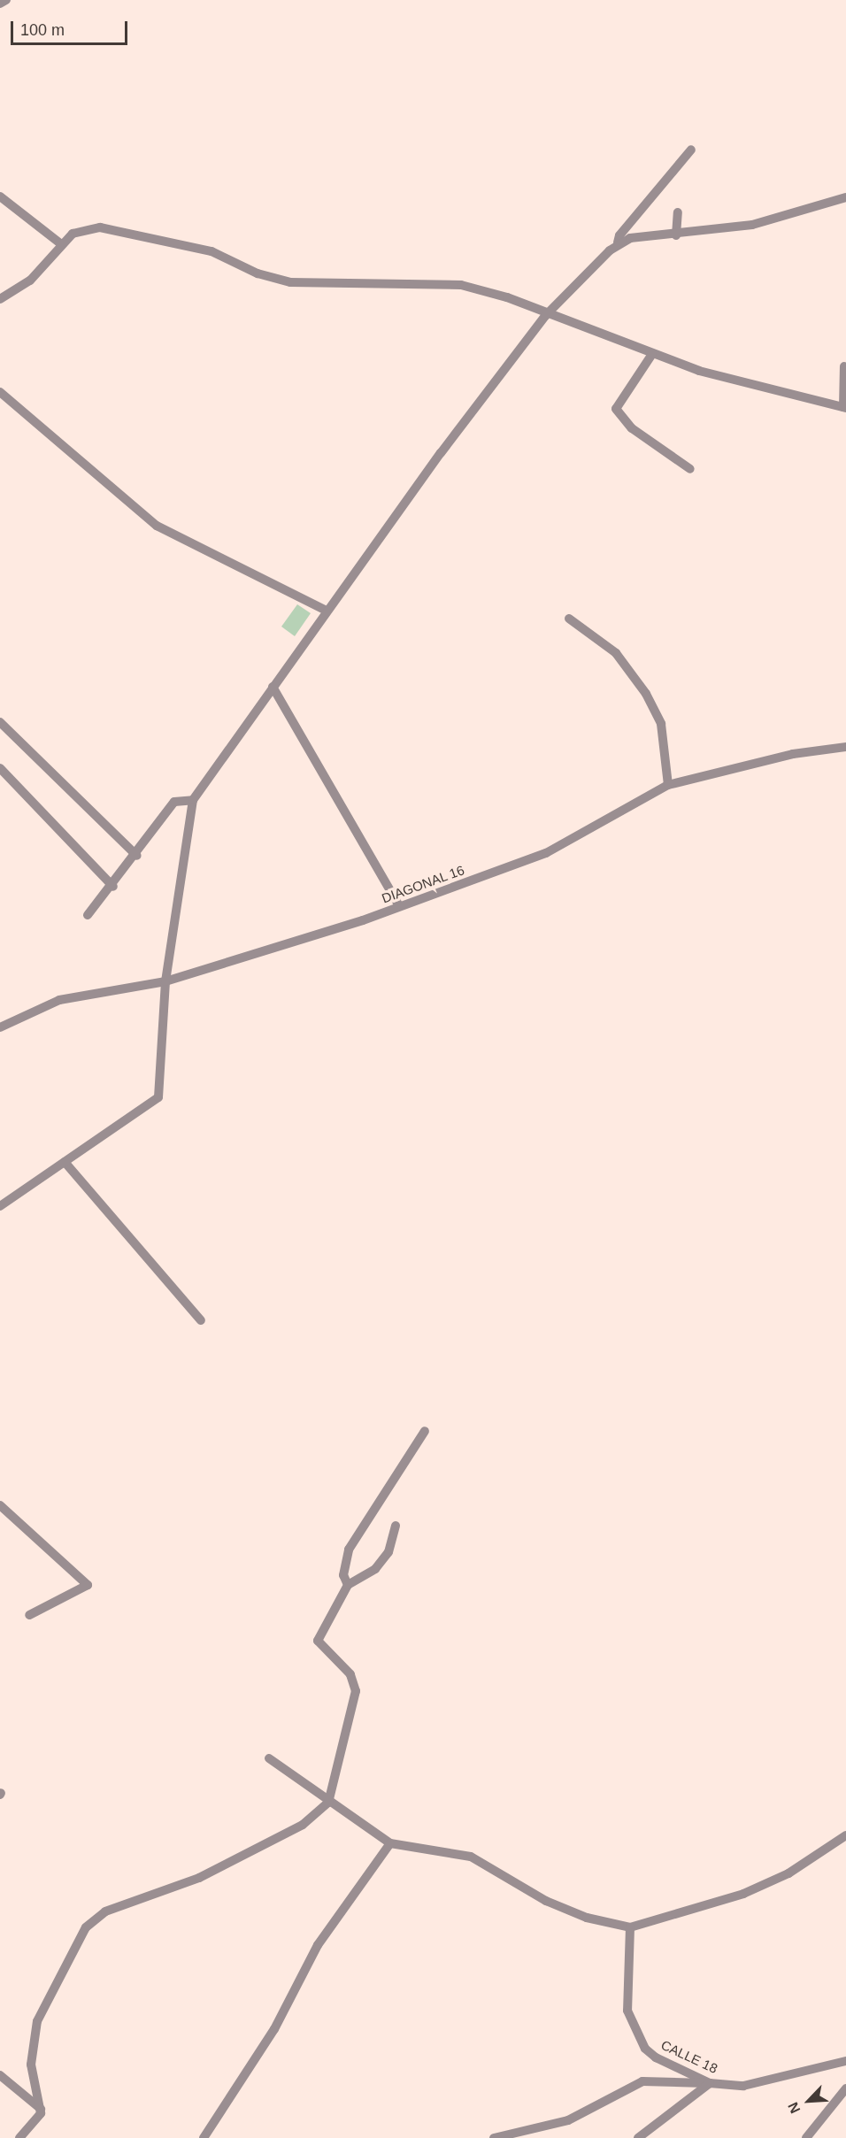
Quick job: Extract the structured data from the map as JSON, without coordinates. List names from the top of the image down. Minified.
{"streets":{"street":["DIAGONAL 16","CALLE 18"]},"scale_bar":"100 m","north":"bottom left"}
